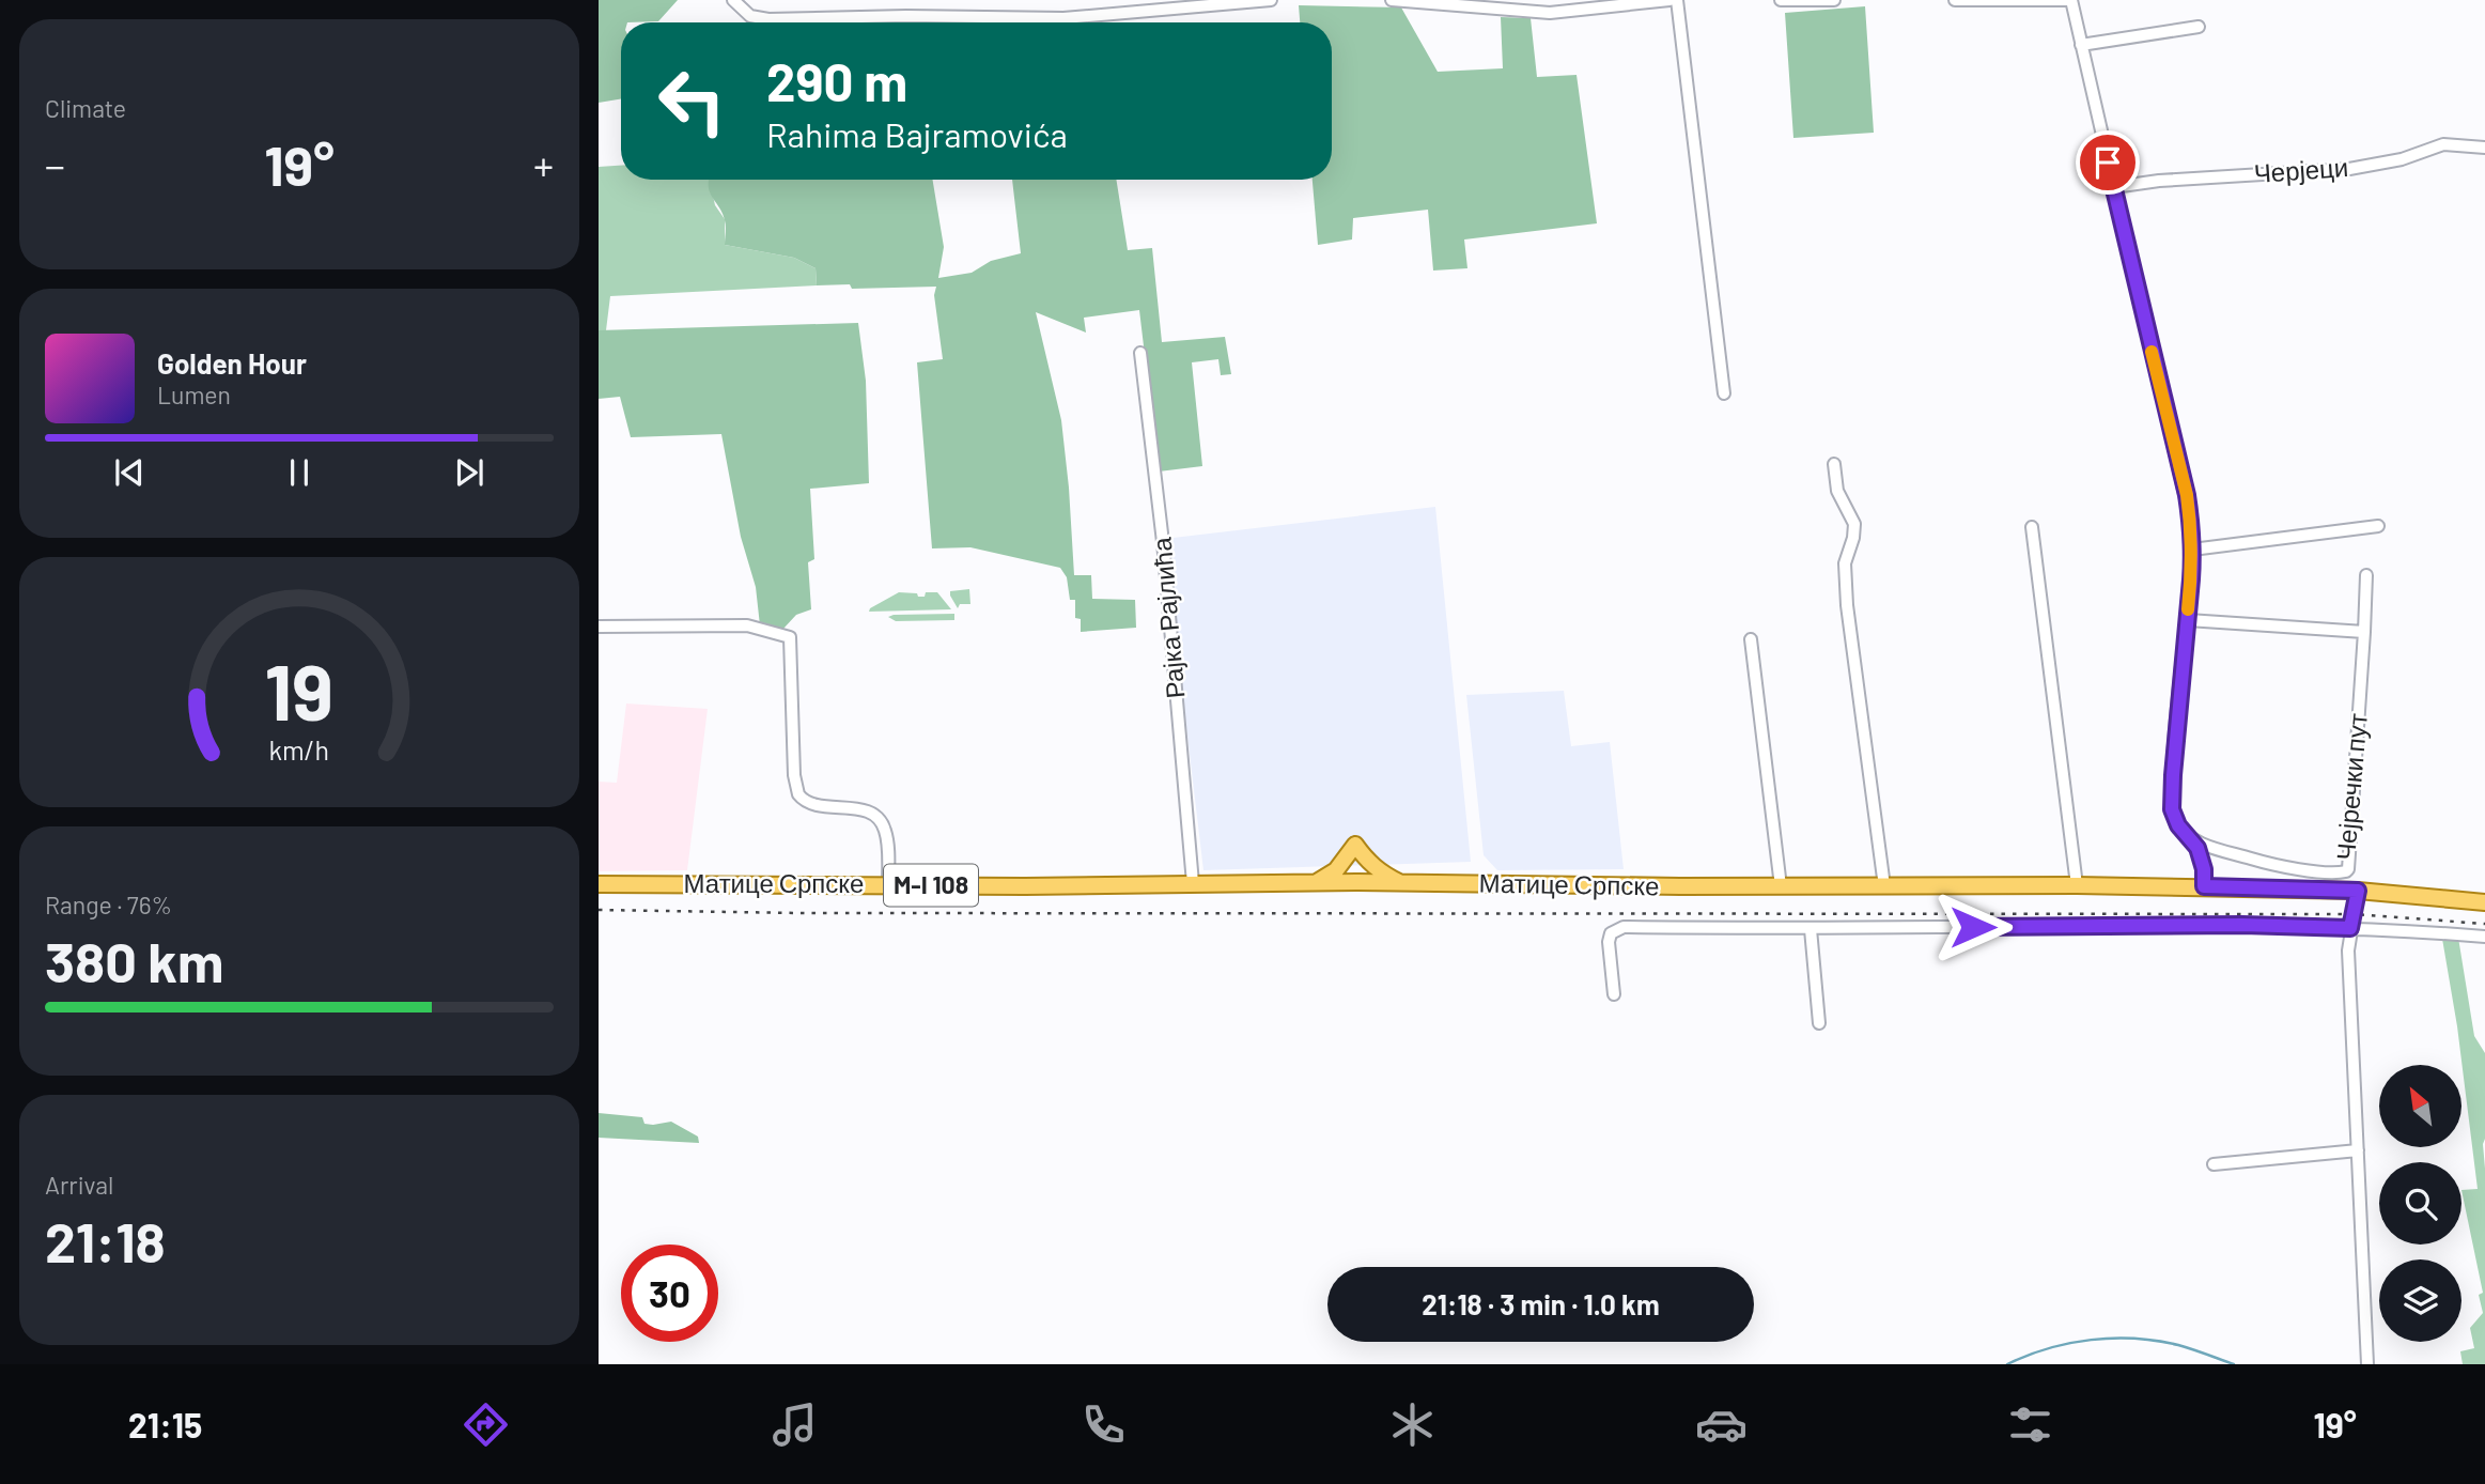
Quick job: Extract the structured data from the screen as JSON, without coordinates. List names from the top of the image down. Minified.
{"streets":{"main road":["Матице Српске","M-I 108"],"street":["Черјеци","Рајка Рајлића","Чејречки пут"]},"crossings":[["Рајка Рајлића","Матице Српске"]],"north":"top left","page":{"tile":["Climate",["Range · 76%","380 km"],["Arrival","21:18"]],"turn":["290 m","Rahima Bajramovića"],"heat":["−","19°","+"],"song":["Golden Hour","Lumen"],"limit":"30","trip":"21:18 · 3 min · 1.0 km","tabs":["21:15","19°"],"gauge":["19","km/h"]}}
